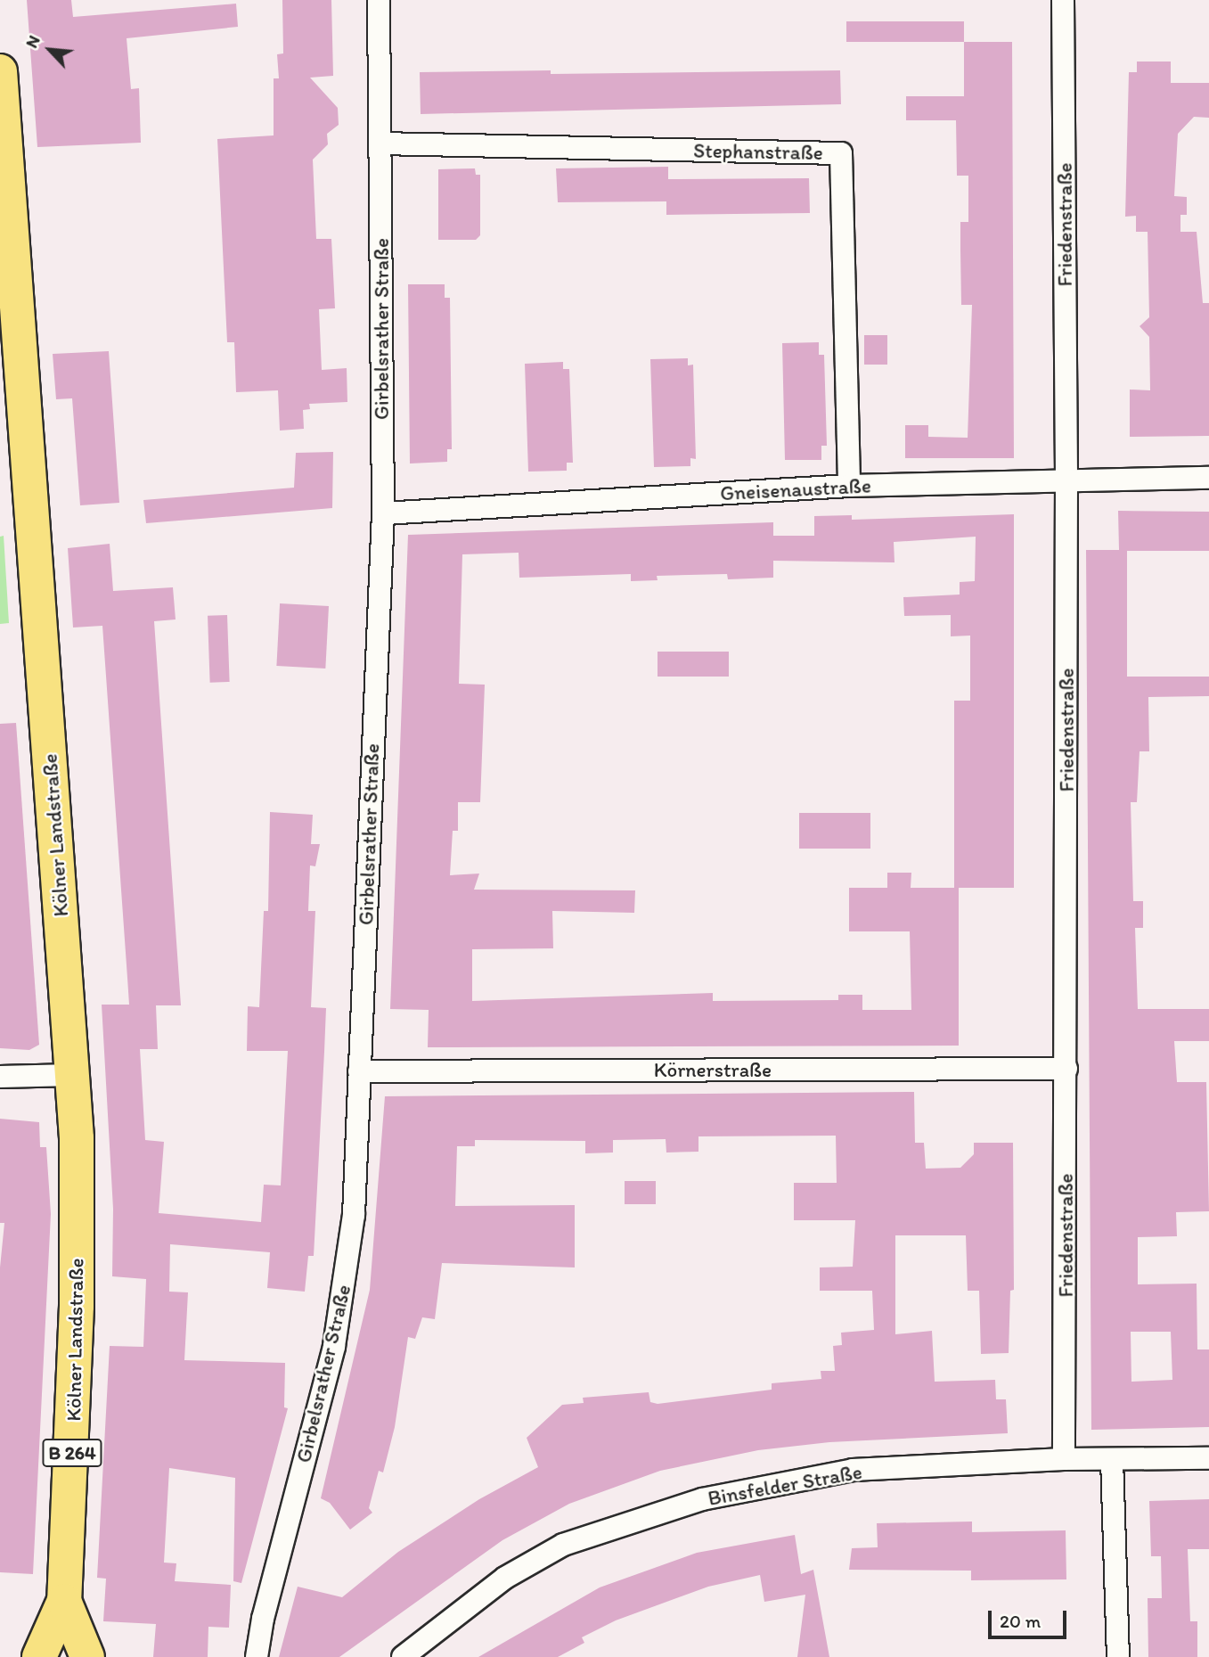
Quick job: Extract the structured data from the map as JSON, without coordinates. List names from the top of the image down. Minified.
{"streets":{"main road":["Kölner Landstraße","B 264"],"street":["Stephanstraße","Friedenstraße","Girbelsrather Straße","Gneisenaustraße","Körnerstraße","Binsfelder Straße"]},"crossings":[["Stephanstraße","Girbelsrather Straße"],["Stephanstraße","Gneisenaustraße"],["Friedenstraße","Gneisenaustraße"],["Friedenstraße","Körnerstraße"],["Friedenstraße","Binsfelder Straße"],["Girbelsrather Straße","Gneisenaustraße"],["Girbelsrather Straße","Körnerstraße"]],"scale_bar":"20 m","north":"top left"}
